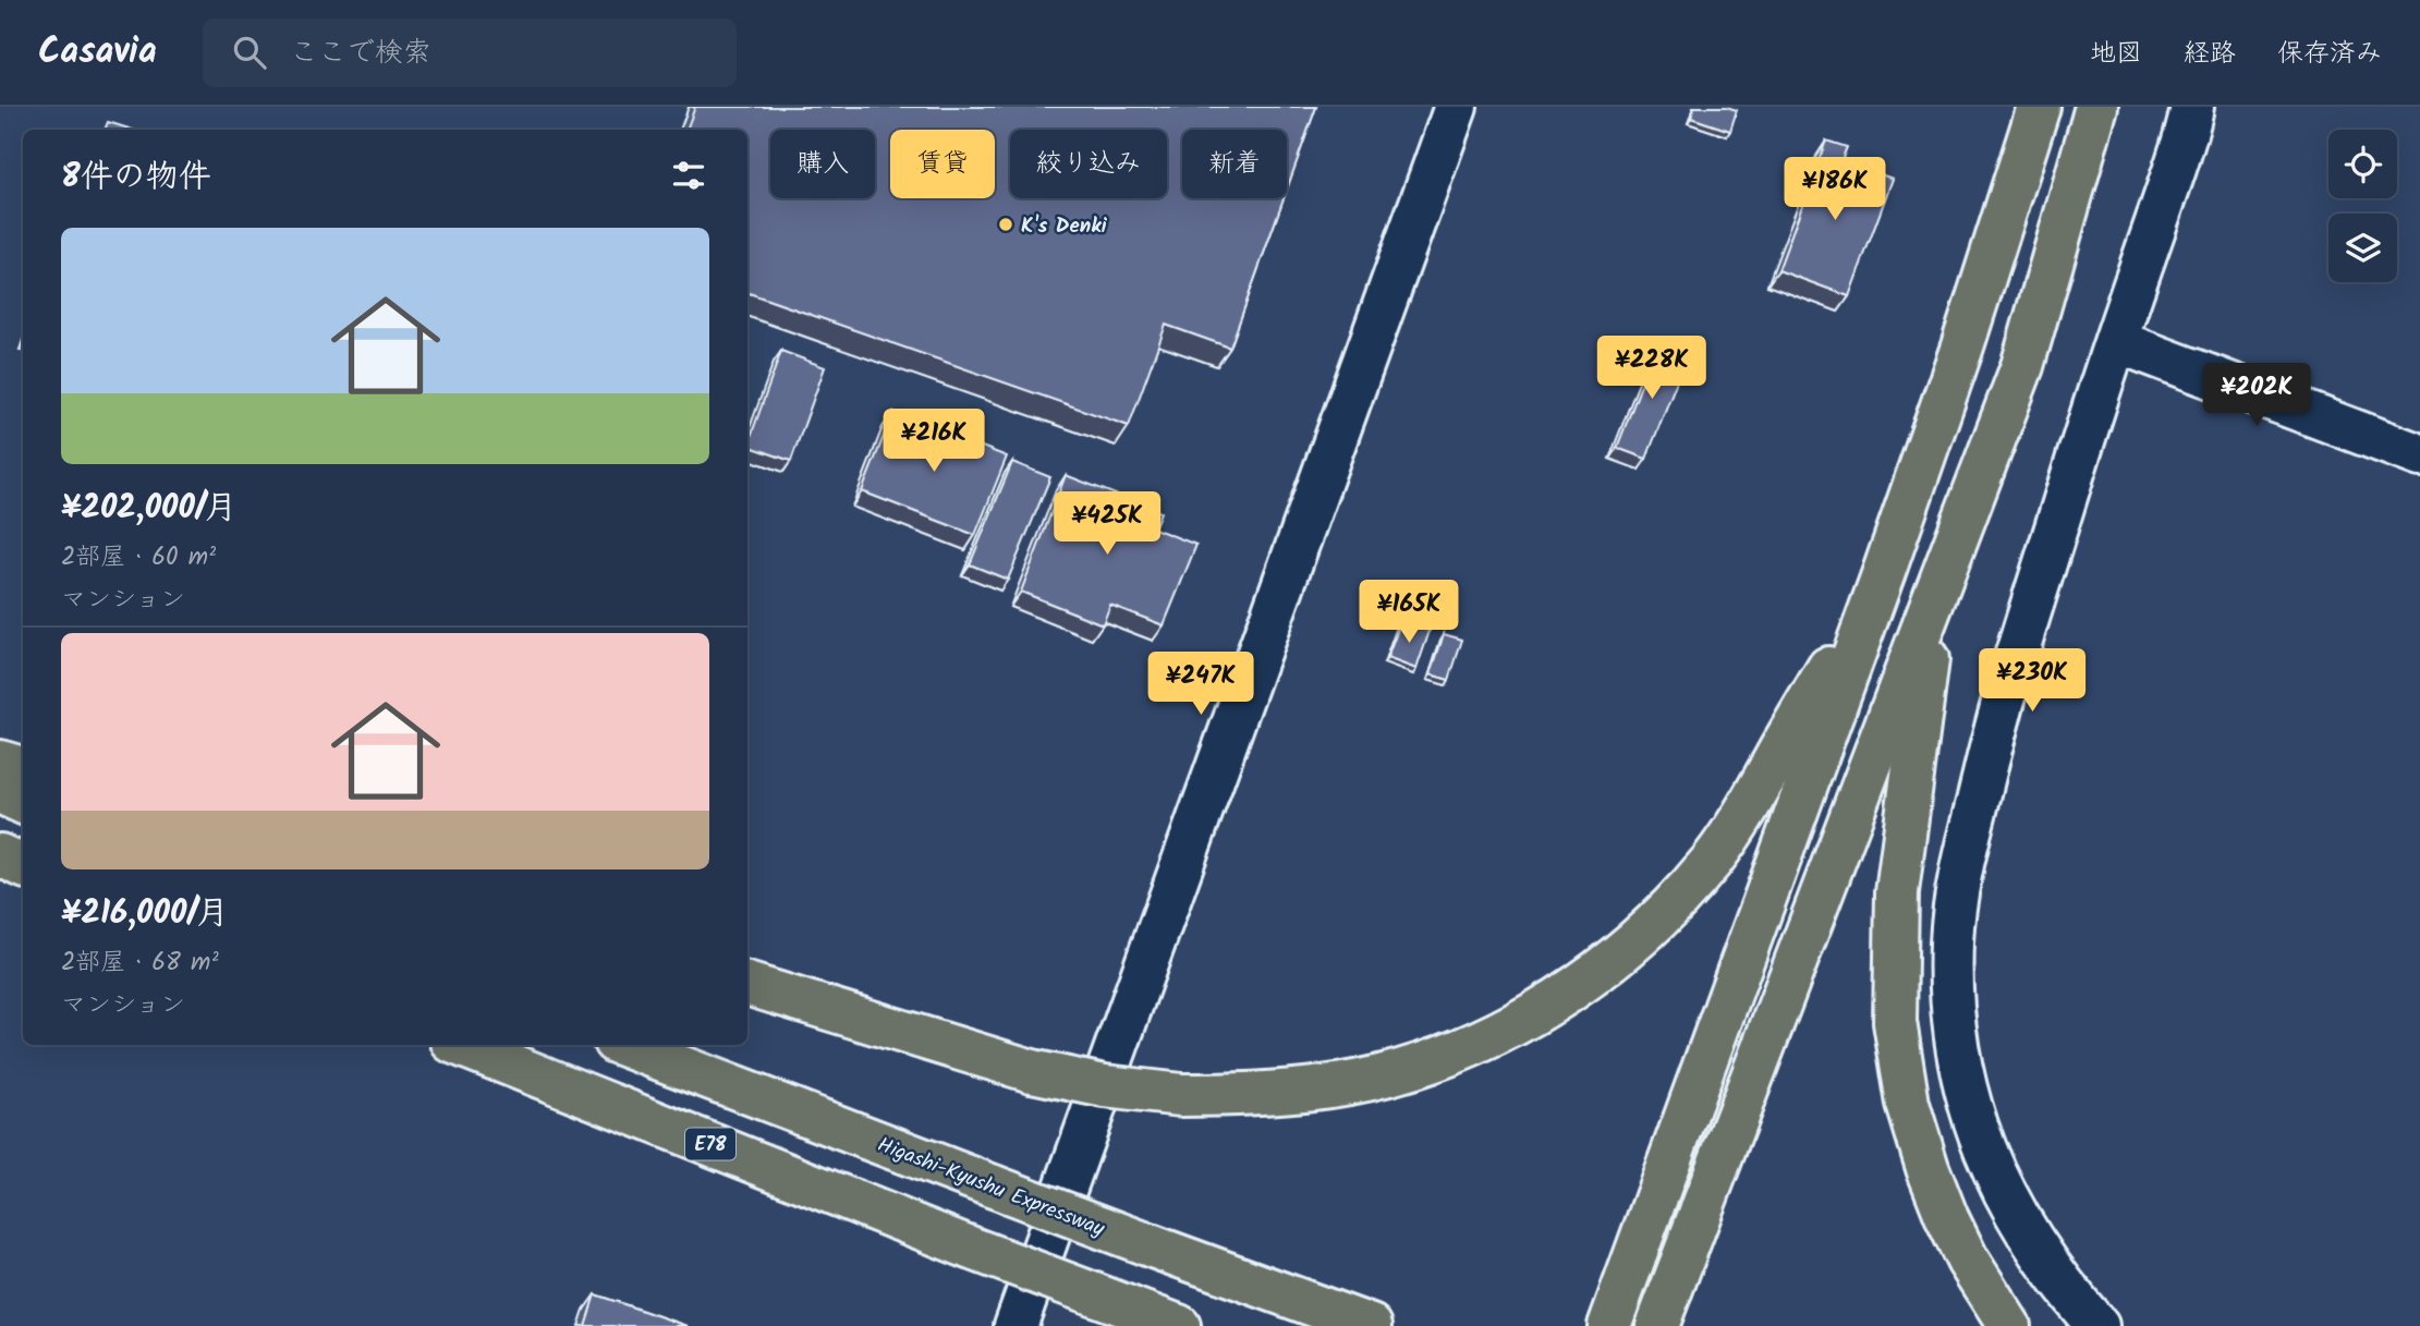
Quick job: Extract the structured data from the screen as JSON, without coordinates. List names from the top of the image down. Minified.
{"streets":{"highway":["E78","Higashi-Kyushu Expressway"]},"places":["K's Denki"],"page":{"header":"Casavia","search":"ここで検索","nav":["地図","経路","保存済み"],"chip":["購入","賃貸","絞り込み","新着"],"heading":"8件の物件","price":["¥186K","¥228K","¥202K","¥216K","¥425K","¥165K","¥230K","¥247K"],"list":[{"name":"¥202,000/月","note":"2部屋 · 60 m² · マンション"},{"name":"¥216,000/月","note":"2部屋 · 68 m² · マンション"}]}}
